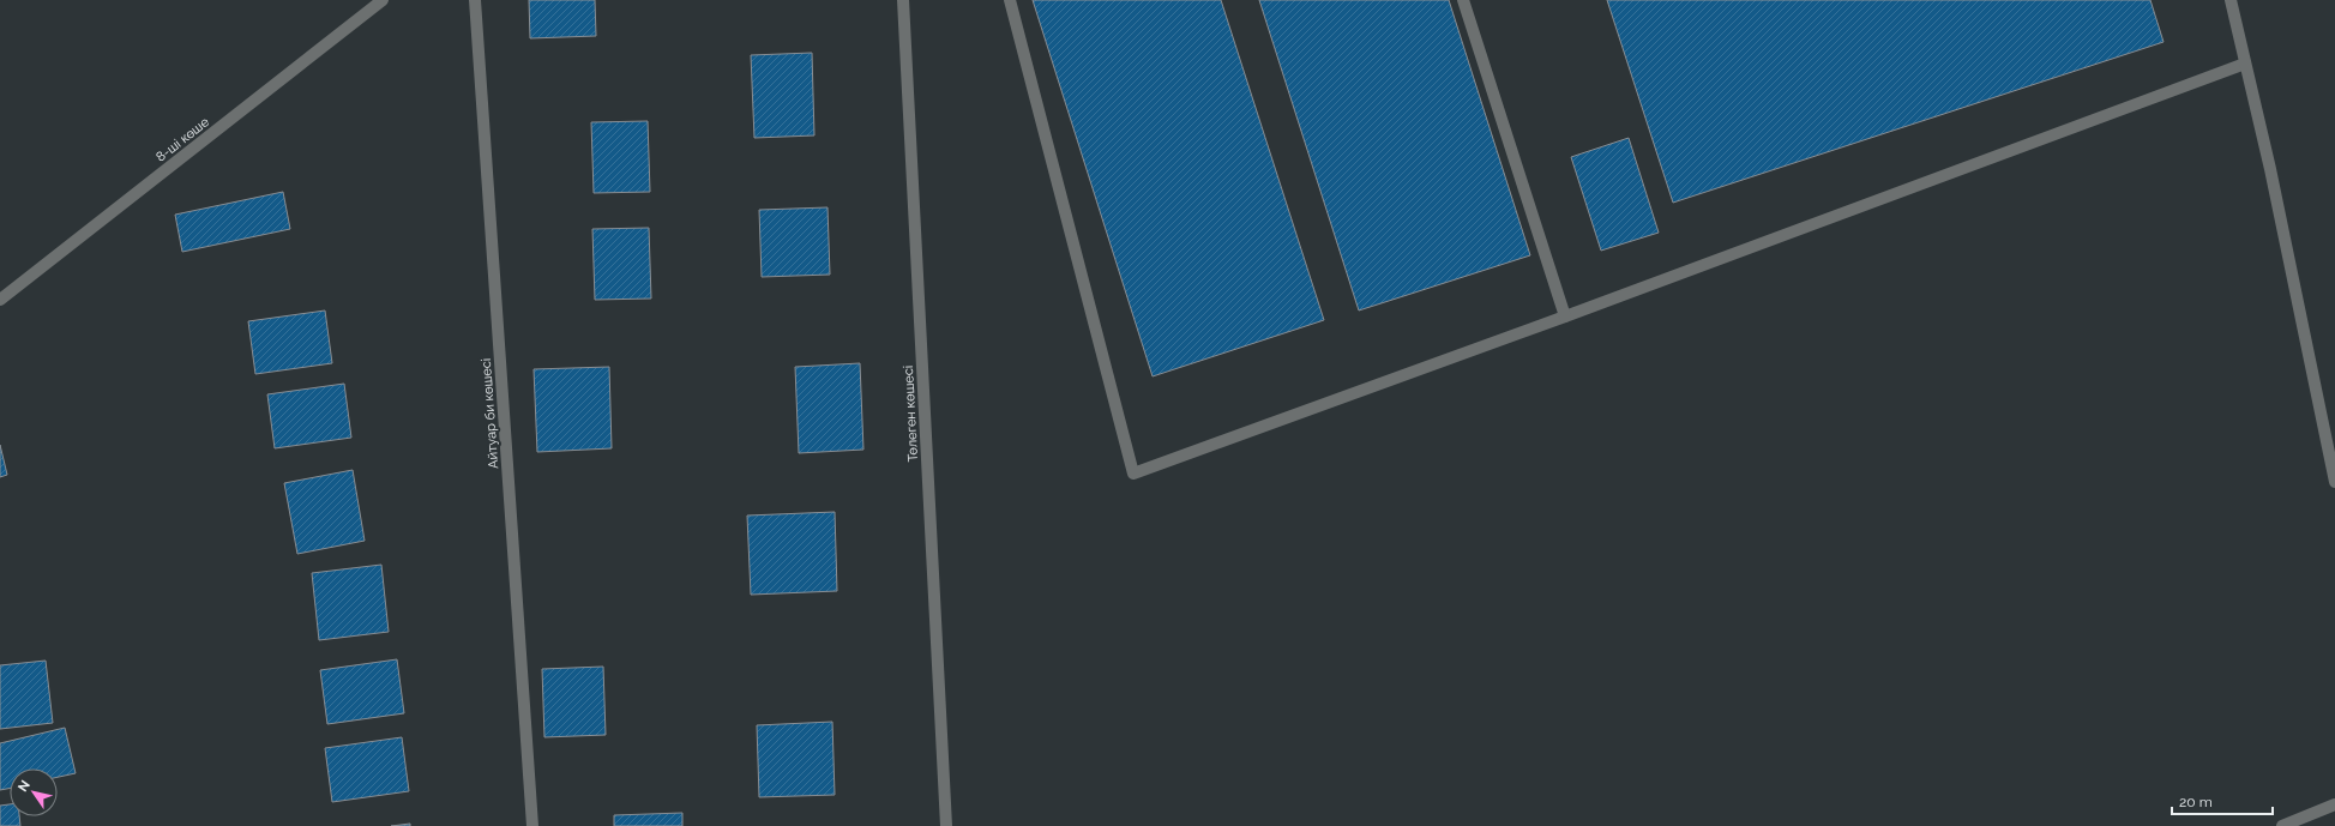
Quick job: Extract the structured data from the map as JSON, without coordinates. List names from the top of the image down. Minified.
{"streets":{"street":["8-шi көше","Айтуар би көшесі","Төлеген көшесі"]},"scale_bar":"20 m","north":"top left"}
